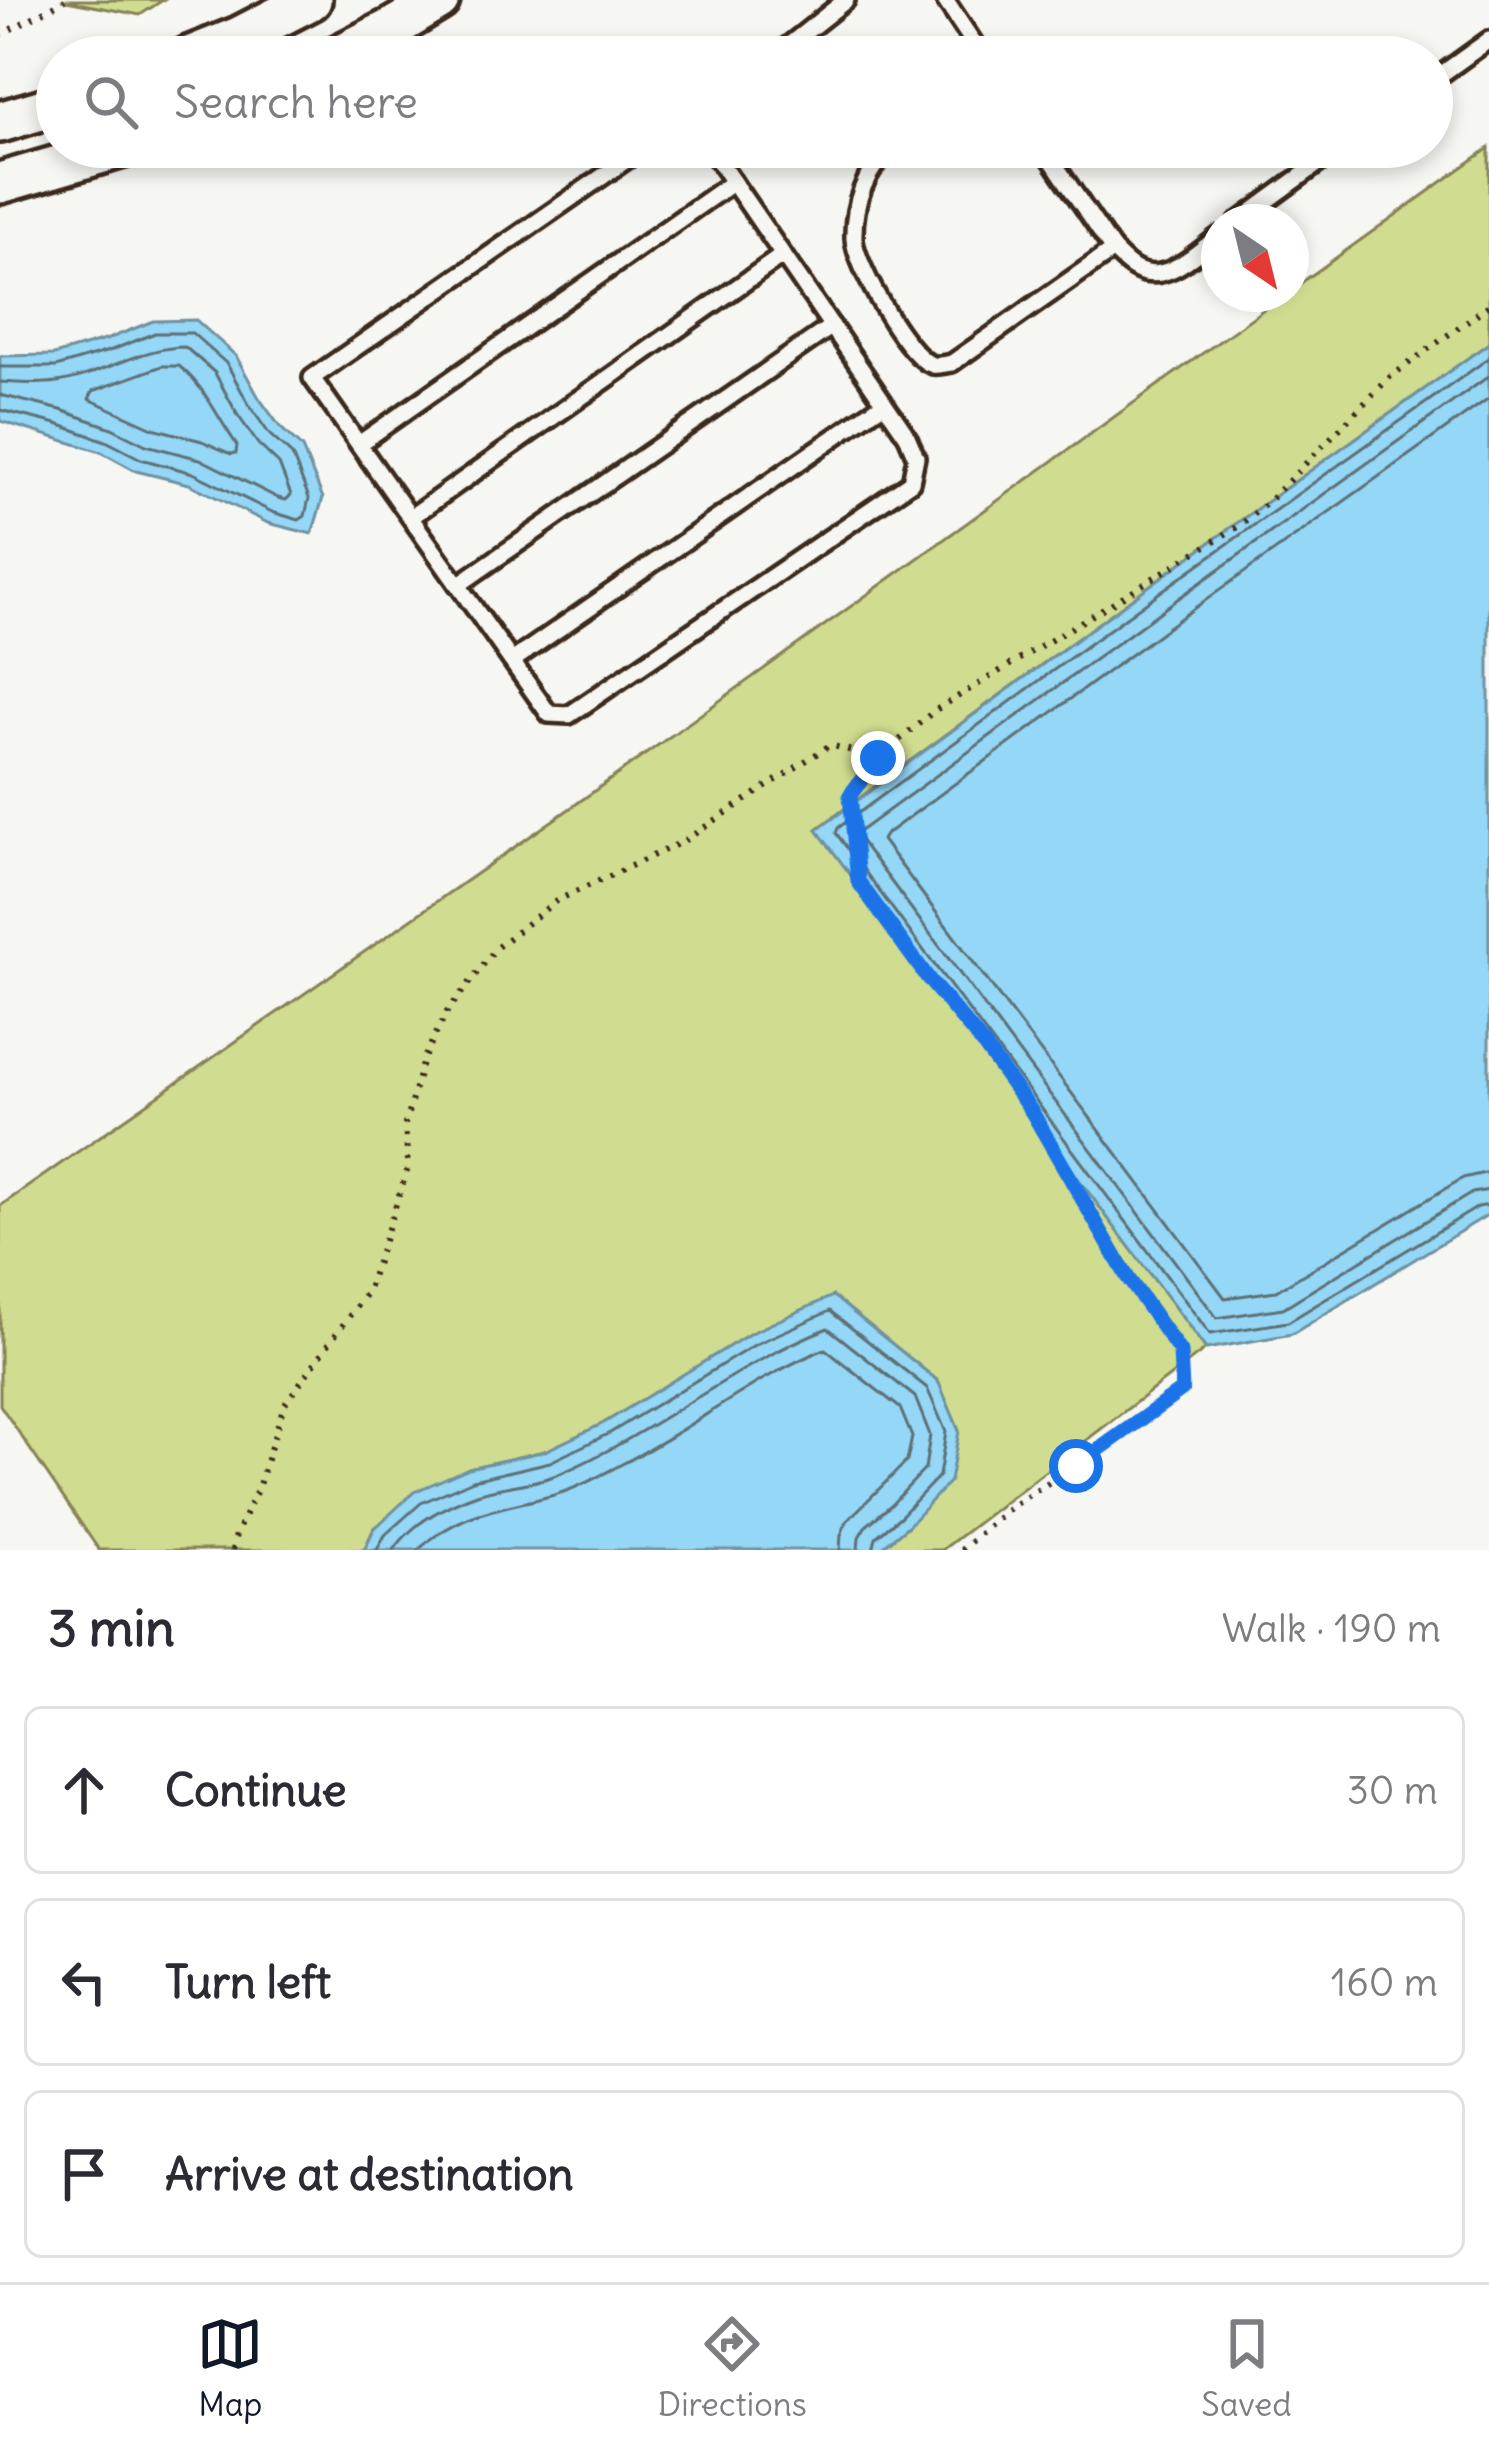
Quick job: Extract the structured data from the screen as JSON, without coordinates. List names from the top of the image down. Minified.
{"north":"bottom right","page":{"search":"Search here","heading":["3 min","Walk · 190 m"],"list":[["Continue","30 m"],["Turn left","160 m"],"Arrive at destination"],"nav":["Map","Directions","Saved"]}}
